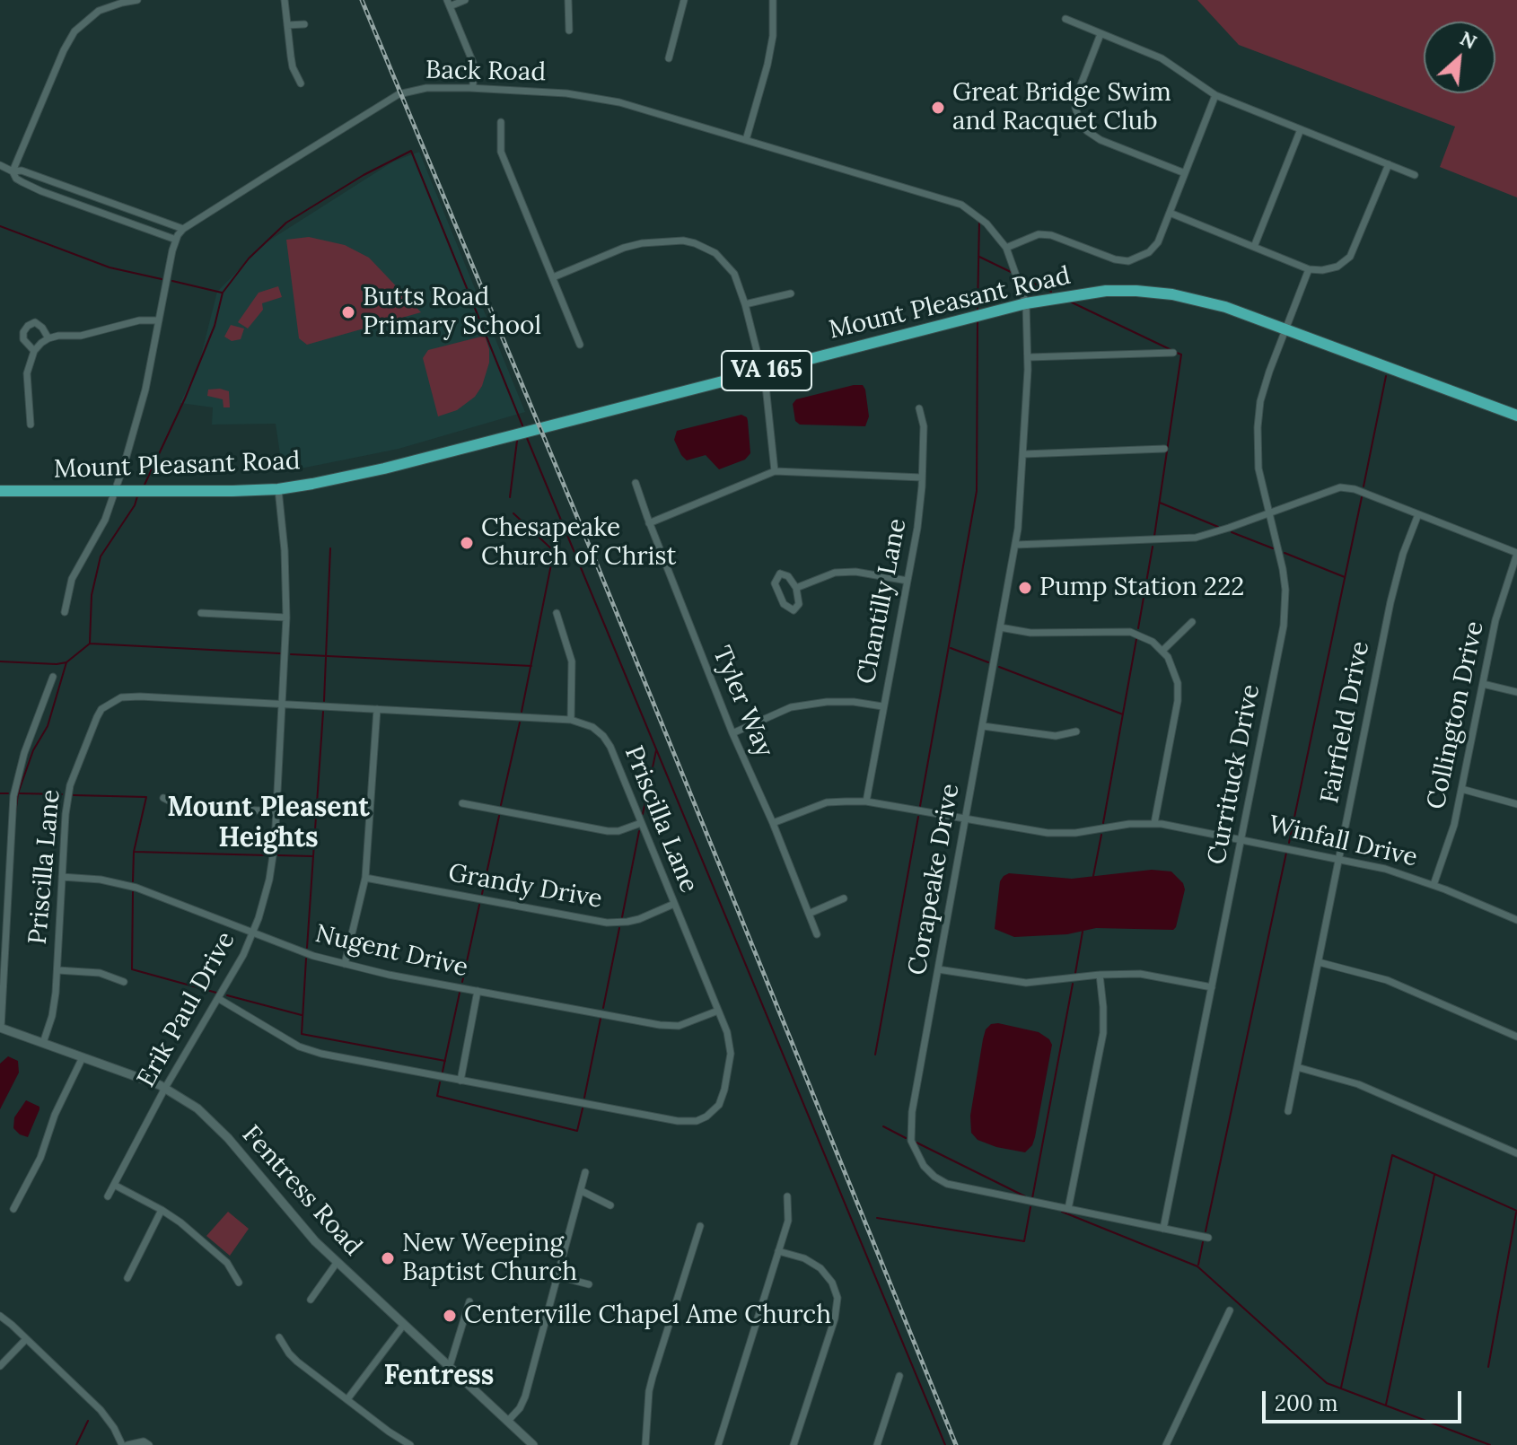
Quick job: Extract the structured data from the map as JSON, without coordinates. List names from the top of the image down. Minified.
{"streets":{"highway":["Mount Pleasant Road","VA 165"],"street":["Back Road","Chantilly Lane","Tyler Way","Collington Drive","Fairfield Drive","Currituck Drive","Priscilla Lane","Winfall Drive","Corapeake Drive","Grandy Drive","Nugent Drive","Erik Paul Drive","Fentress Road"]},"crossings":[["Back Road","Mount Pleasant Road"],["Back Road","Corapeake Drive"],["Mount Pleasant Road","Currituck Drive"],["Mount Pleasant Road","Corapeake Drive"],["Mount Pleasant Road","Erik Paul Drive"],["Chantilly Lane","Winfall Drive"],["Tyler Way","Winfall Drive"],["Collington Drive","Winfall Drive"],["Fairfield Drive","Winfall Drive"],["Currituck Drive","Winfall Drive"],["Currituck Drive","Corapeake Drive"],["Priscilla Lane","Grandy Drive"],["Priscilla Lane","Nugent Drive"],["Priscilla Lane","Erik Paul Drive"],["Priscilla Lane","Fentress Road"],["Winfall Drive","Corapeake Drive"],["Nugent Drive","Erik Paul Drive"],["Erik Paul Drive","Fentress Road"]],"districts":["Mount Pleasent Heights","Fentress"],"places":["Great Bridge Swim and Racquet Club","Butts Road Primary School","Chesapeake Church of Christ","Pump Station 222","New Weeping Baptist Church","Centerville Chapel Ame Church"],"scale_bar":"200 m","north":"top right"}
